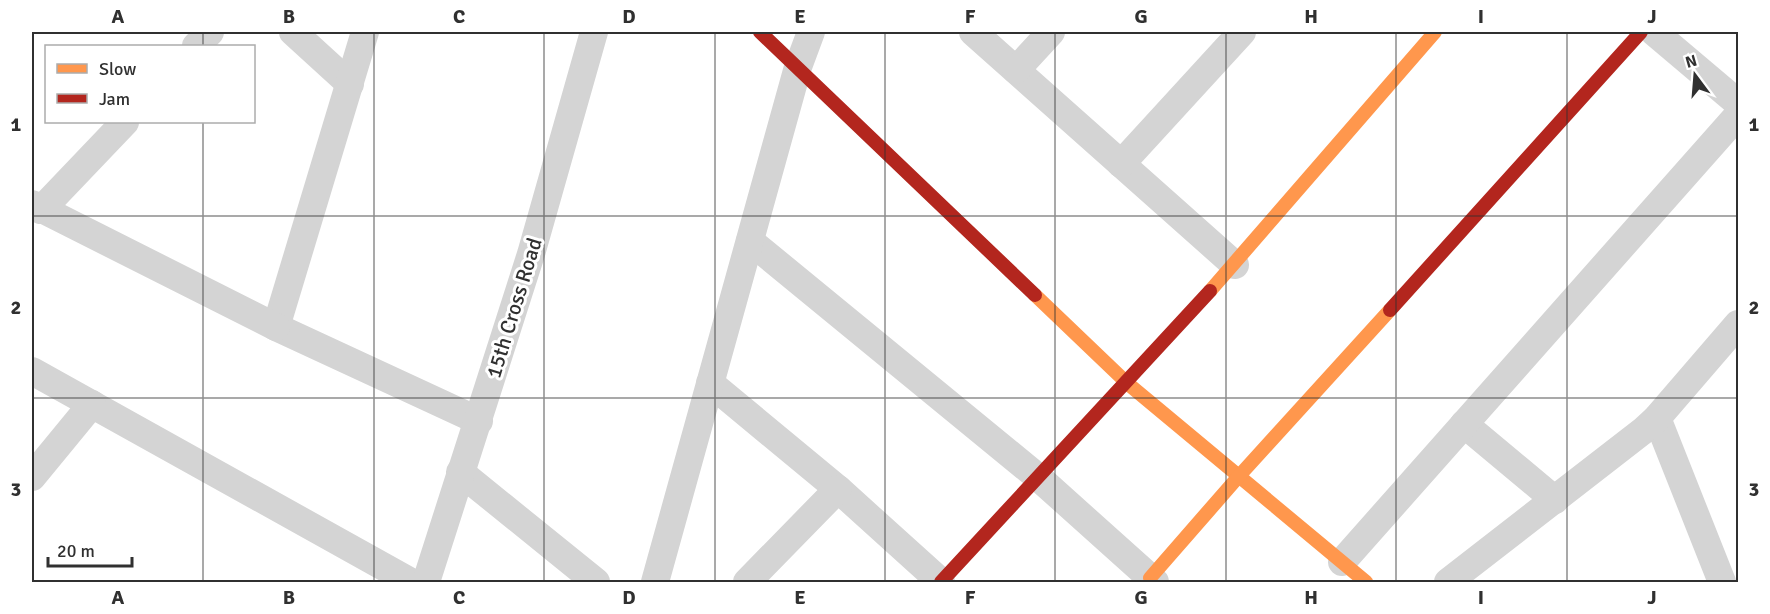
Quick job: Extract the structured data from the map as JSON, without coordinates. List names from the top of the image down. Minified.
{"streets":{"street":["15th Cross Road"]},"legend":["Slow","Jam"],"scale_bar":"20 m","north":"top","grid":{"columns":["A","B","C","D","E","F","G","H","I","J"],"rows":["1","2","3"]}}
